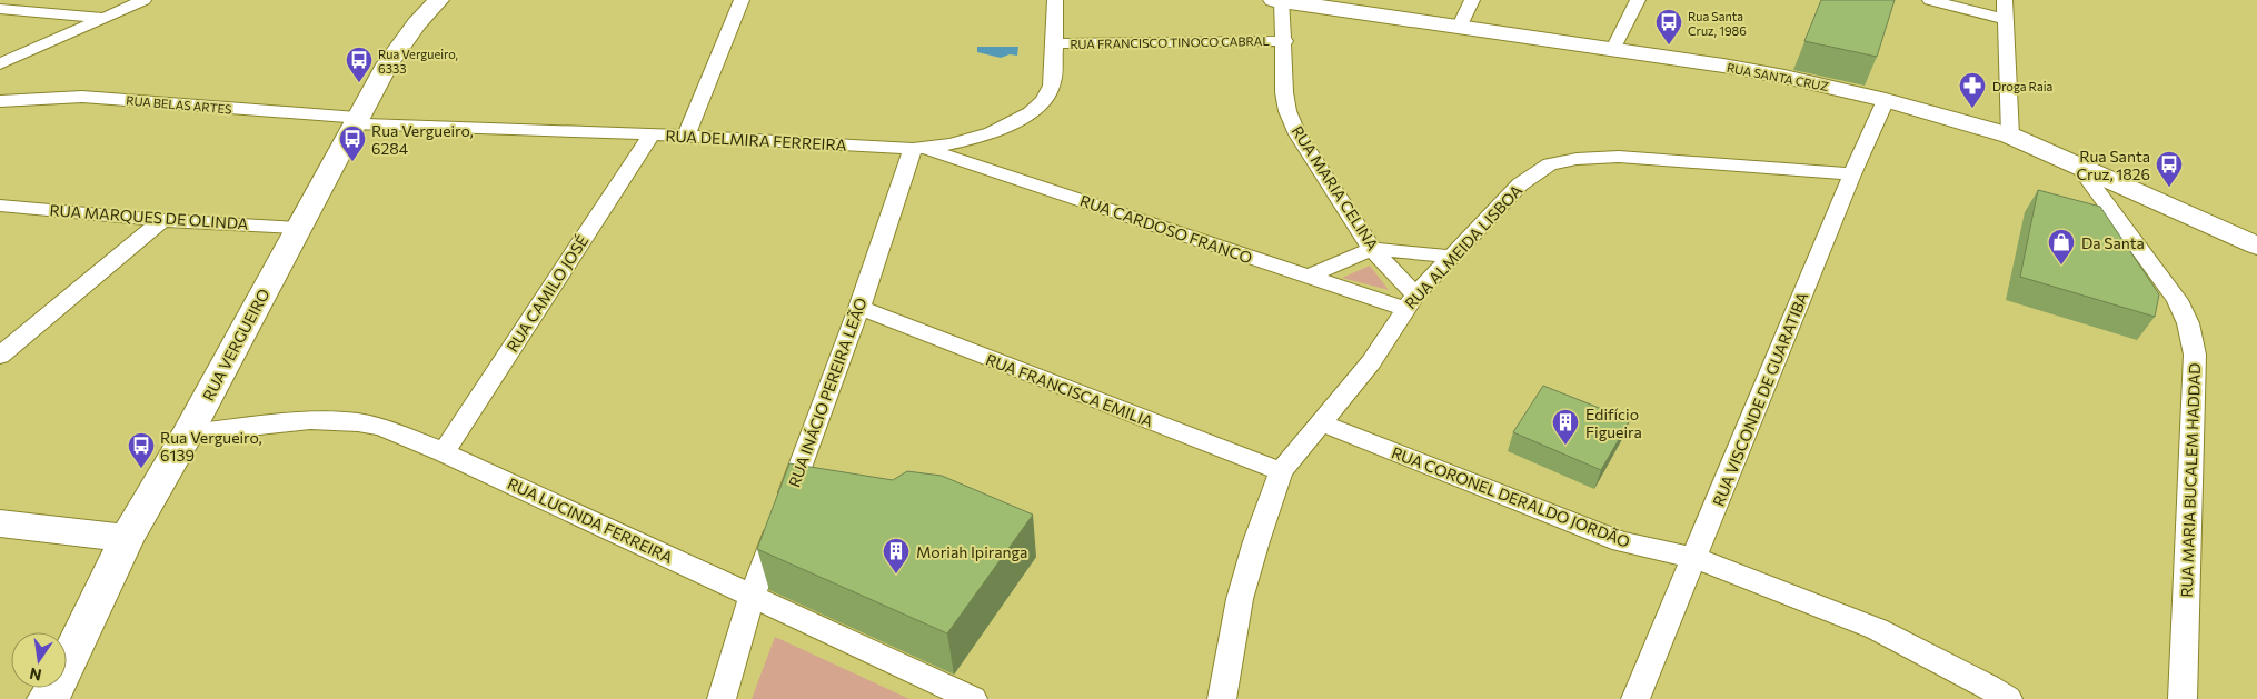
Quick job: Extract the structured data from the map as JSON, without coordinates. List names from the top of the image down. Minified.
{"streets":{"main road":["RUA SANTA CRUZ","RUA VERGUEIRO"],"street":["RUA FRANCISCO TINOCO CABRAL","RUA BELAS ARTES","RUA DELMIRA FERREIRA","RUA MARIA CELINA","RUA MARQUES DE OLINDA","RUA CARDOSO FRANCO","RUA ALMEIDA LISBOA","RUA CAMILO JOSÉ","RUA FRANCISCA EMILIA","RUA INÁCIO PEREIRA LEÃO","RUA VISCONDE DE GUARATIBA","RUA MARIA BUCALEM HADDAD","RUA CORONEL DERALDO JORDÃO","RUA LUCINDA FERREIRA"]},"crossings":[["RUA FRANCISCO TINOCO CABRAL","RUA DELMIRA FERREIRA"],["RUA FRANCISCO TINOCO CABRAL","RUA MARIA CELINA"],["RUA SANTA CRUZ","RUA MARIA CELINA"],["RUA SANTA CRUZ","RUA VISCONDE DE GUARATIBA"],["RUA SANTA CRUZ","RUA MARIA BUCALEM HADDAD"],["RUA BELAS ARTES","RUA DELMIRA FERREIRA"],["RUA BELAS ARTES","RUA VERGUEIRO"],["RUA DELMIRA FERREIRA","RUA CARDOSO FRANCO"],["RUA DELMIRA FERREIRA","RUA CAMILO JOSÉ"],["RUA DELMIRA FERREIRA","RUA VERGUEIRO"],["RUA DELMIRA FERREIRA","RUA INÁCIO PEREIRA LEÃO"],["RUA MARIA CELINA","RUA CARDOSO FRANCO"],["RUA MARIA CELINA","RUA ALMEIDA LISBOA"],["RUA MARQUES DE OLINDA","RUA VERGUEIRO"],["RUA CARDOSO FRANCO","RUA ALMEIDA LISBOA"],["RUA CARDOSO FRANCO","RUA INÁCIO PEREIRA LEÃO"],["RUA ALMEIDA LISBOA","RUA FRANCISCA EMILIA"],["RUA ALMEIDA LISBOA","RUA VISCONDE DE GUARATIBA"],["RUA ALMEIDA LISBOA","RUA CORONEL DERALDO JORDÃO"],["RUA CAMILO JOSÉ","RUA LUCINDA FERREIRA"],["RUA VERGUEIRO","RUA LUCINDA FERREIRA"],["RUA FRANCISCA EMILIA","RUA INÁCIO PEREIRA LEÃO"],["RUA INÁCIO PEREIRA LEÃO","RUA LUCINDA FERREIRA"],["RUA VISCONDE DE GUARATIBA","RUA CORONEL DERALDO JORDÃO"]],"places":{"bus stop":["Rua Santa Cruz, 1986","Rua Vergueiro, 6333","Rua Vergueiro, 6284","Rua Santa Cruz, 1826","Rua Vergueiro, 6139"],"pharmacy":["Droga Raia"],"shop":["Da Santa"],"building":["Edifício Figueira","Moriah Ipiranga"]},"north":"bottom"}
